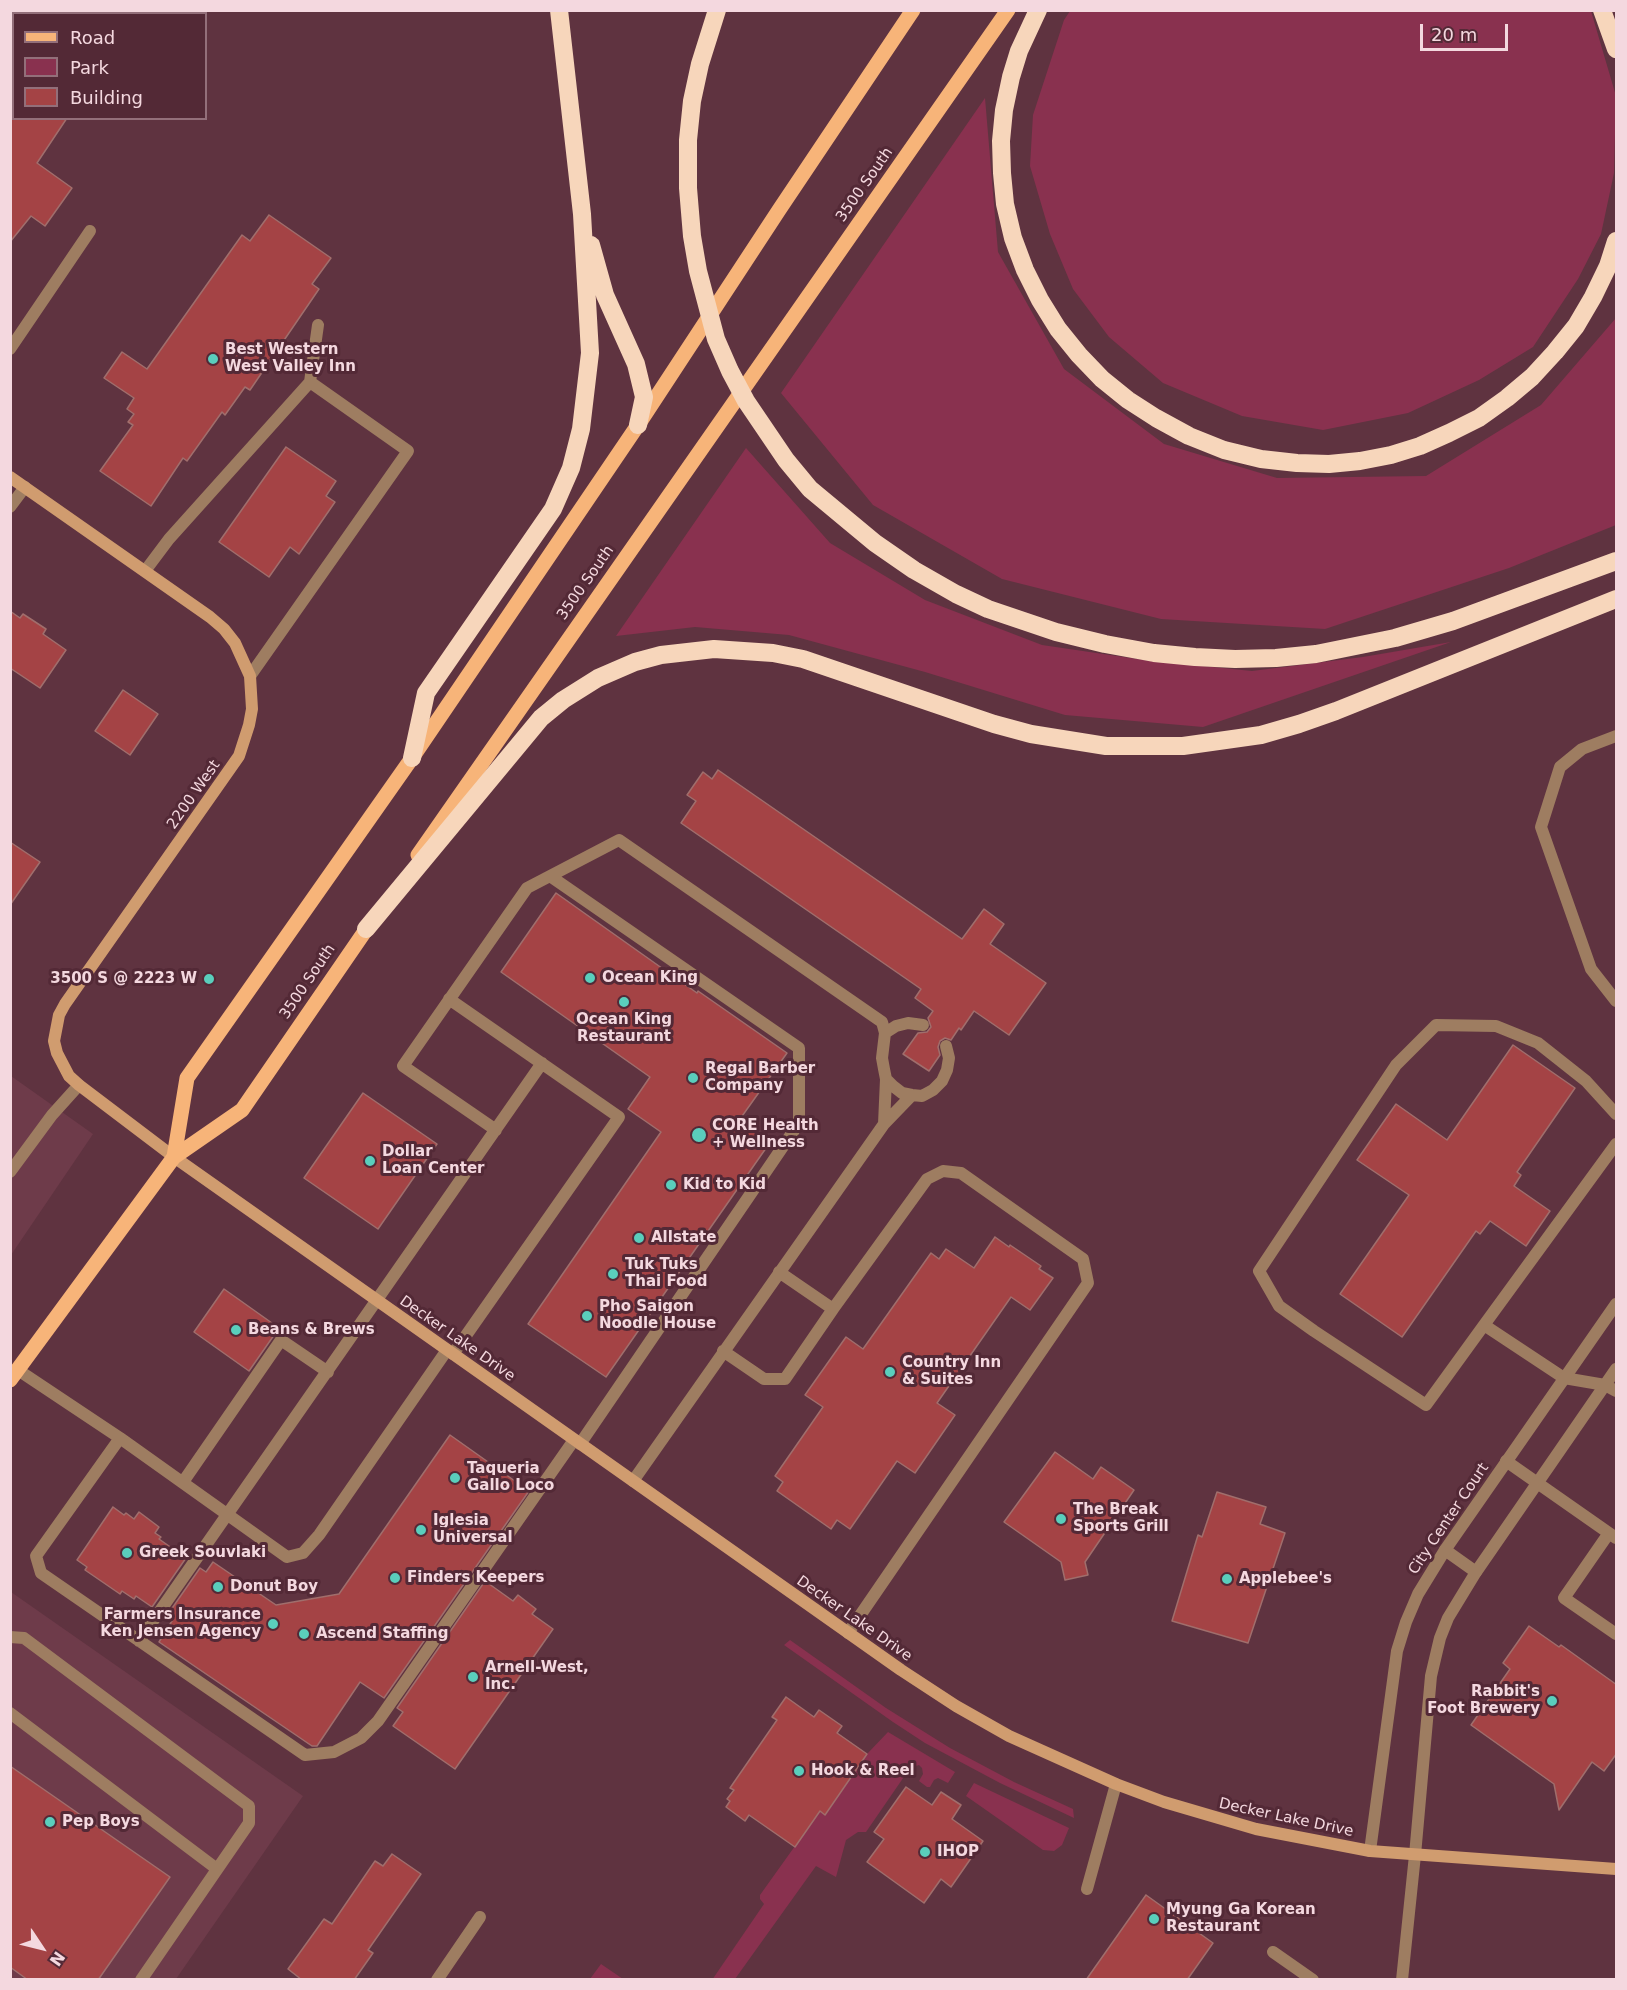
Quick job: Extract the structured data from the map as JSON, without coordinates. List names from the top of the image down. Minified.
{"streets":{"main road":["3500 South"],"street":["2200 West","Decker Lake Drive","City Center Court"]},"crossings":[["3500 South","2200 West"],["3500 South","Decker Lake Drive"],["2200 West","Decker Lake Drive"],["Decker Lake Drive","City Center Court"]],"places":["Best Western West Valley Inn","Ocean King","3500 S @ 2223 W","Ocean King Restaurant","Regal Barber Company","CORE Health + Wellness","Dollar Loan Center","Kid to Kid","Allstate","Tuk Tuks Thai Food","Pho Saigon Noodle House","Beans & Brews","Country Inn & Suites","Taqueria Gallo Loco","The Break Sports Grill","Iglesia Universal","Greek Souvlaki","Finders Keepers","Applebee's","Donut Boy","Farmers Insurance Ken Jensen Agency","Ascend Staffing","Arnell-West, Inc.","Rabbit's Foot Brewery","Hook & Reel","Pep Boys","IHOP","Myung Ga Korean Restaurant"],"legend":["Road","Park","Building"],"scale_bar":"20 m","north":"bottom right"}
